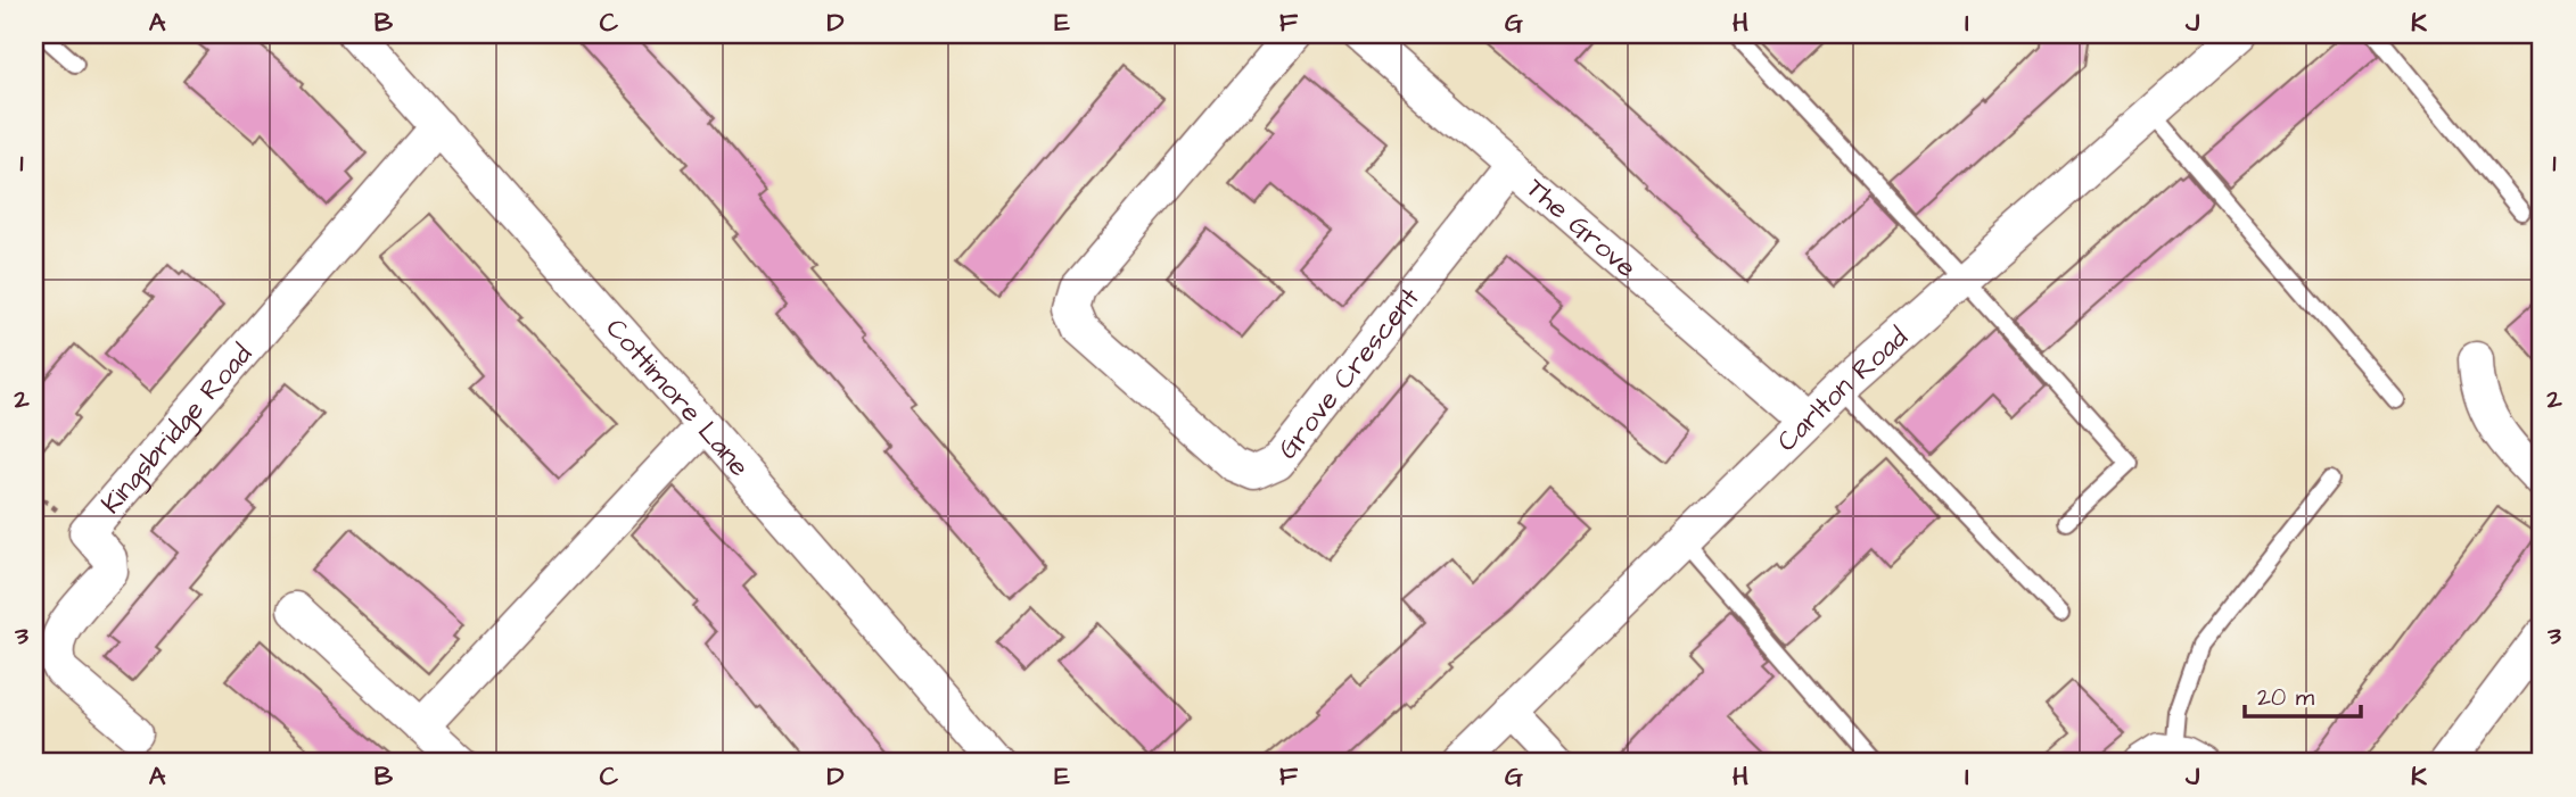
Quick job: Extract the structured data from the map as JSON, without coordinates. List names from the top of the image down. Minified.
{"streets":{"street":["The Grove","Grove Crescent","Carlton Road","Cottimore Lane","Kingsbridge Road"]},"crossings":[["The Grove","Grove Crescent"],["The Grove","Carlton Road"],["Cottimore Lane","Kingsbridge Road"]],"scale_bar":"20 m","grid":{"columns":["A","B","C","D","E","F","G","H","I","J","K"],"rows":["1","2","3"]}}
